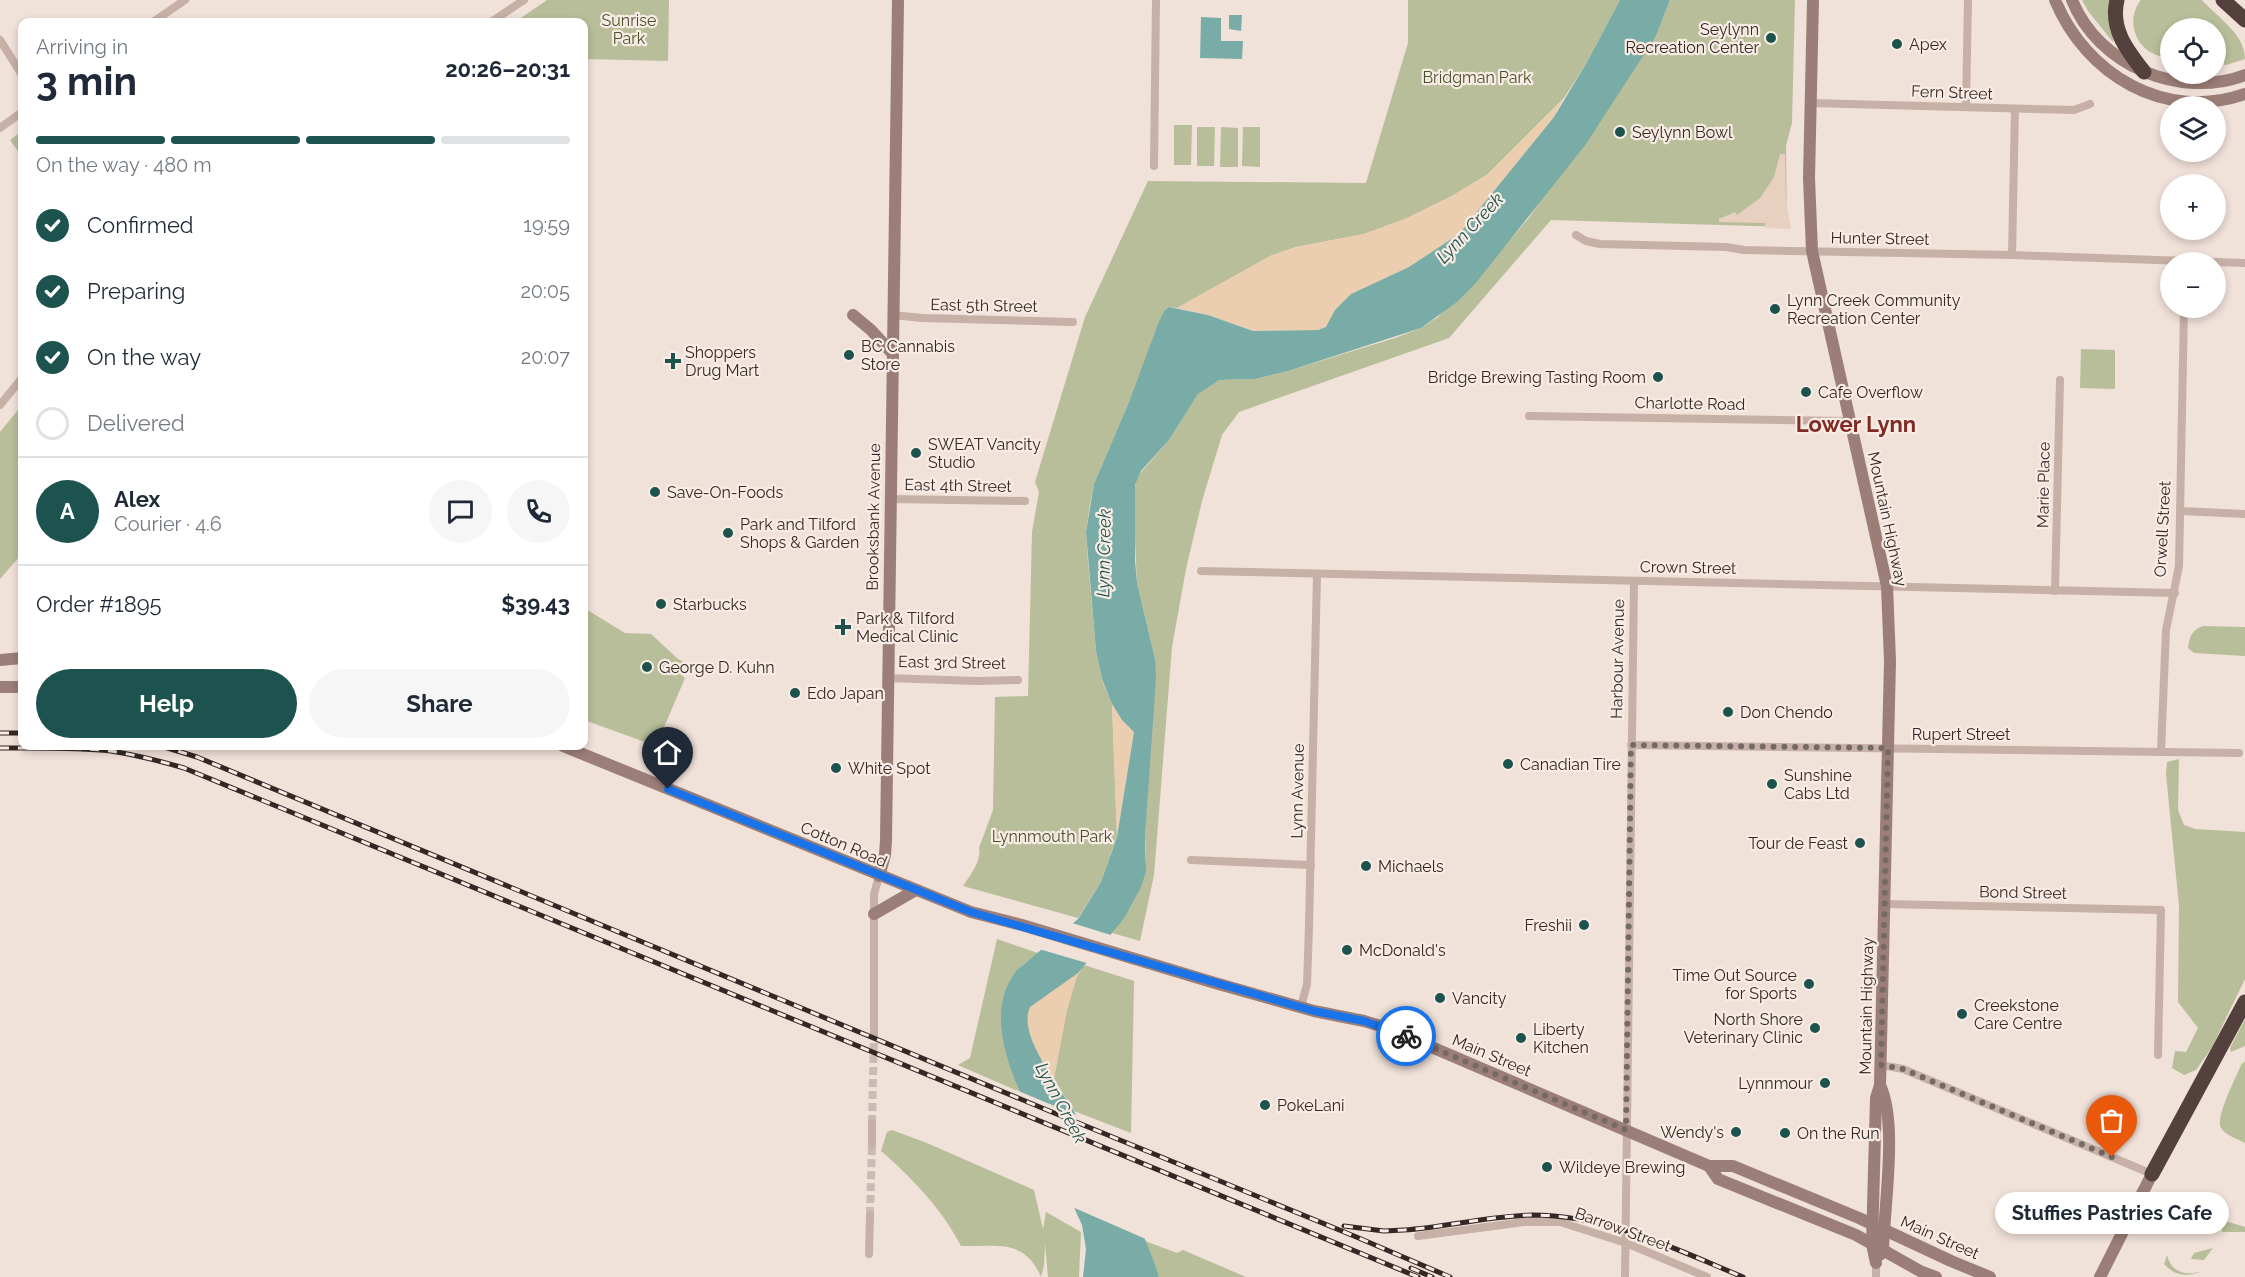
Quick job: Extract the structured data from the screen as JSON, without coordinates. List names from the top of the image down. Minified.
{"streets":{"main road":["Brooksbank Avenue","Mountain Highway","Cotton Road","Main Street"],"street":["Fern Street","Hunter Street","East 5th Street","Charlotte Road","East 4th Street","Marie Place","Orwell Street","Crown Street","Harbour Avenue","East 3rd Street","Rupert Street","Lynn Avenue","Bond Street","Barrow Street"]},"crossings":[["Fern Street","Mountain Highway"],["Hunter Street","Mountain Highway"],["East 5th Street","Brooksbank Avenue"],["Charlotte Road","Mountain Highway"],["East 4th Street","Brooksbank Avenue"],["Marie Place","Crown Street"],["Brooksbank Avenue","East 3rd Street"],["Brooksbank Avenue","Cotton Road"],["Mountain Highway","Crown Street"],["Mountain Highway","Rupert Street"],["Mountain Highway","Bond Street"],["Mountain Highway","Main Street"],["Orwell Street","Crown Street"],["Orwell Street","Rupert Street"],["Crown Street","Harbour Avenue"],["Crown Street","Lynn Avenue"],["Harbour Avenue","Rupert Street"],["Harbour Avenue","Main Street"],["Harbour Avenue","Barrow Street"],["Lynn Avenue","Main Street"],["Cotton Road","Main Street"]],"districts":["Lower Lynn"],"water":["Lynn Creek"],"parks":["Sunrise Park","Bridgman Park","Lynnmouth Park"],"places":{"other":["Seylynn Recreation Center","Apex","Seylynn Bowl","Lynn Creek Community Recreation Center","BC Cannabis Store","Bridge Brewing Tasting Room","Cafe Overflow","SWEAT Vancity Studio","Save-On-Foods","Park and Tilford Shops & Garden","Starbucks","George D. Kuhn","Edo Japan","Don Chendo","Canadian Tire","White Spot","Sunshine Cabs Ltd","Tour de Feast","Michaels","Freshii","McDonald's","Time Out Source for Sports","Vancity","Creekstone Care Centre","North Shore Veterinary Clinic","Liberty Kitchen","Lynnmour","PokeLani","Wendy's","On the Run","Stuffies Pastries Cafe","Wildeye Brewing"],"health":["Shoppers Drug Mart","Park & Tilford Medical Clinic"]},"page":{"map_buttons":["+","−"],"heading":["3 min","Arriving in","20:26–20:31"],"panel":["Alex","Courier · 4.6","Order #1895","$39.43"],"bar":"On the way · 480 m","list":[["Confirmed","19:59"],["Preparing","20:05"],["On the way","20:07"],"Delivered"],"round":"A","buttons":["Help","Share"],"bubble":"Stuffies Pastries Cafe"}}
